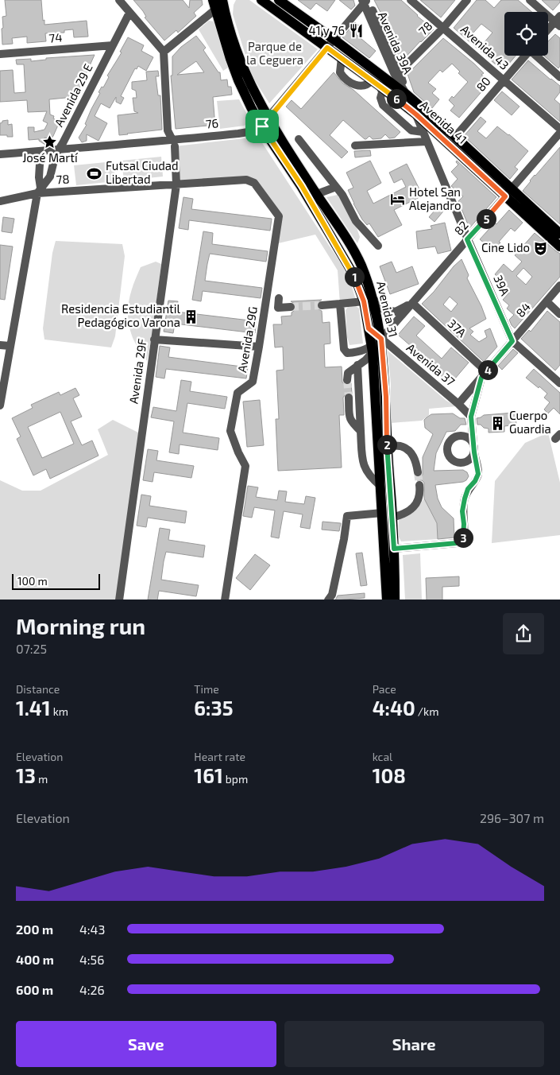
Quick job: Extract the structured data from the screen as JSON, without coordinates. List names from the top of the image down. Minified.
{"streets":{"main road":["Avenida 41","Avenida 31"],"street":["78","74","Avenida 39A","Avenida 43","80","Avenida 29 E","76","82","39A","84","37A","Avenida 29G","Avenida 37","Avenida 29F"]},"crossings":[["78","Avenida 39A"],["78","Avenida 43"],["78","Avenida 29 E"],["78","Avenida 29G"],["78","Avenida 29F"],["74","Avenida 29 E"],["Avenida 39A","Avenida 41"],["Avenida 39A","82"],["Avenida 39A","39A"],["Avenida 43","80"],["80","Avenida 41"],["Avenida 29 E","76"],["Avenida 41","82"],["76","Avenida 31"],["76","Avenida 29F"],["82","39A"],["82","Avenida 31"],["82","37A"],["82","Avenida 37"],["39A","84"],["Avenida 31","Avenida 37"],["84","37A"],["84","Avenida 37"]],"parks":["Parque de la Ceguera"],"places":{"restaurant":["41 y 76"],"place":["José Martí"],"sports":["Futsal Ciudad Libertad"],"hotel":["Hotel San Alejandro"],"theatre":["Cine Lido"],"building":["Residencia Estudiantil Pedagógico Varona","Cuerpo Guardia"]},"scale_bar":"100 m","page":{"pins":["6","5","1","4","2","3"],"scale":"100 m","heading":["Morning run","07:25"],"stats":[["Distance","1.41 km"],["Time","6:35"],["Pace","4:40 /km"],["Elevation","13 m"],["Heart rate","161 bpm"],["kcal","108"]],"chart":["Elevation","296–307 m"],"list":[{"name":"200 m","note":"4:43"},{"name":"400 m","note":"4:56"},{"name":"600 m","note":"4:26"}],"buttons":["Save","Share"]}}
